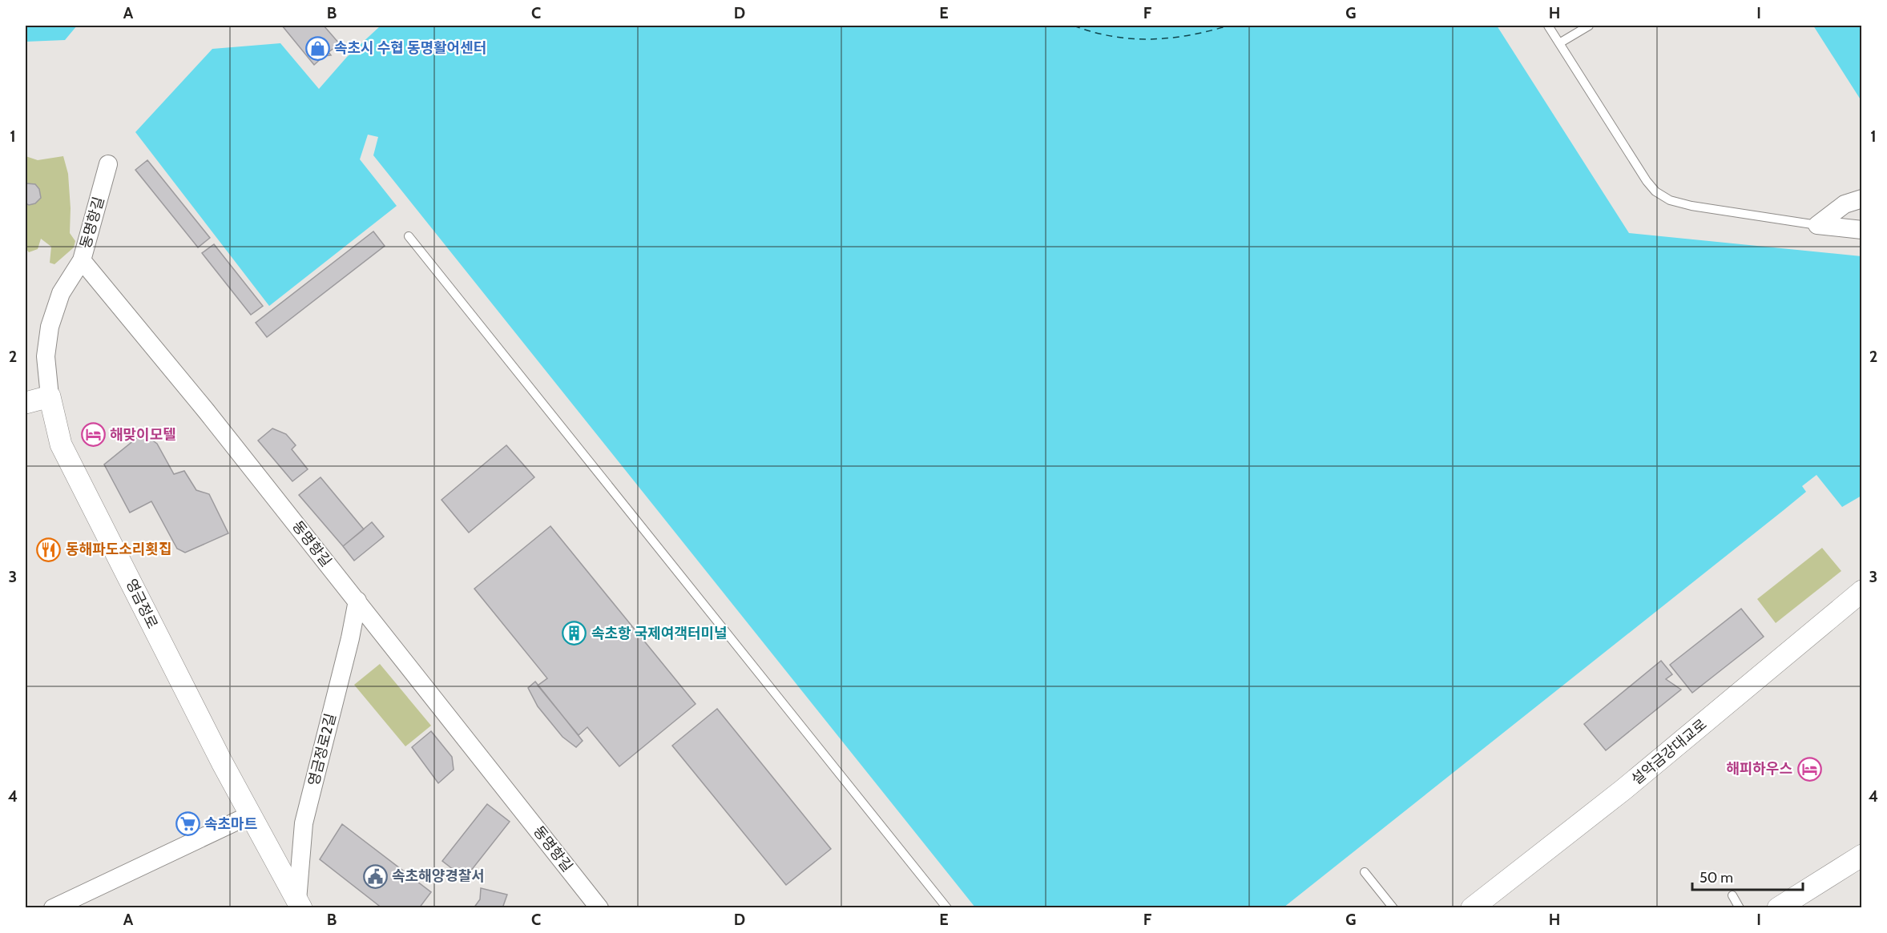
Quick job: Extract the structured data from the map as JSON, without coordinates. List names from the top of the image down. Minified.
{"streets":{"street":["동명항길","영금정로","영금정로2길","설악금강대교로"]},"crossings":[["동명항길","영금정로"],["동명항길","영금정로2길"],["영금정로","영금정로2길"]],"places":{"shop":["속초시 수협 동명활어센터"],"hotel":["해맞이모텔","해피하우스"],"restaurant":["동해파도소리횟집"],"building":["속초항 국제여객터미널"],"supermarket":["속초마트"],"public building":["속초해양경찰서"]},"scale_bar":"50 m","grid":{"columns":["A","B","C","D","E","F","G","H","I"],"rows":["1","2","3","4"]}}
